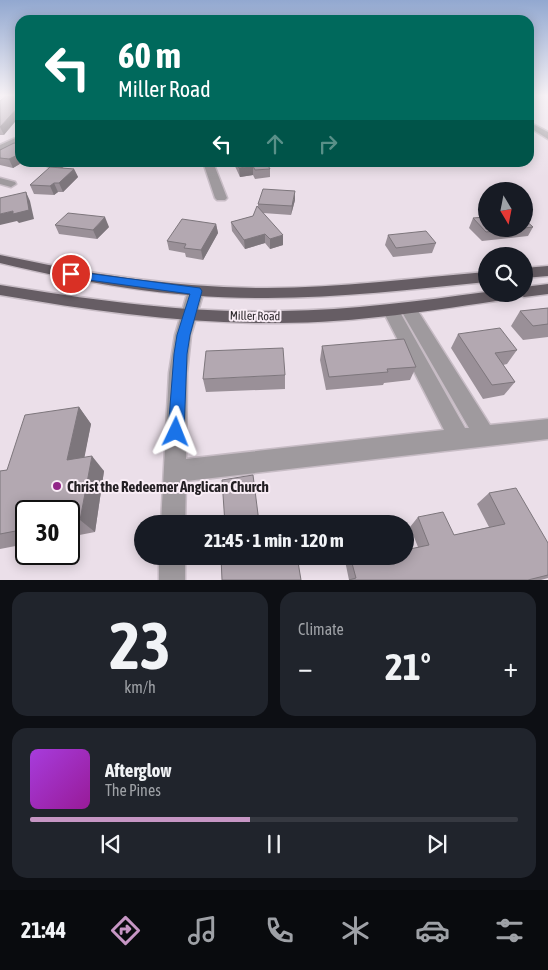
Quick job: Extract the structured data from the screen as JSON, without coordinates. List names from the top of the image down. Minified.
{"streets":{"main road":["Miller Road"]},"places":["Christ the Redeemer Anglican Church"],"north":"bottom","page":{"turn":["60 m","Miller Road"],"limit":"30","trip":"21:45 · 1 min · 120 m","tile":[["23","km/h"],"Climate"],"heat":["−","21°","+"],"song":["Afterglow","The Pines"],"tabs":"21:44"}}
